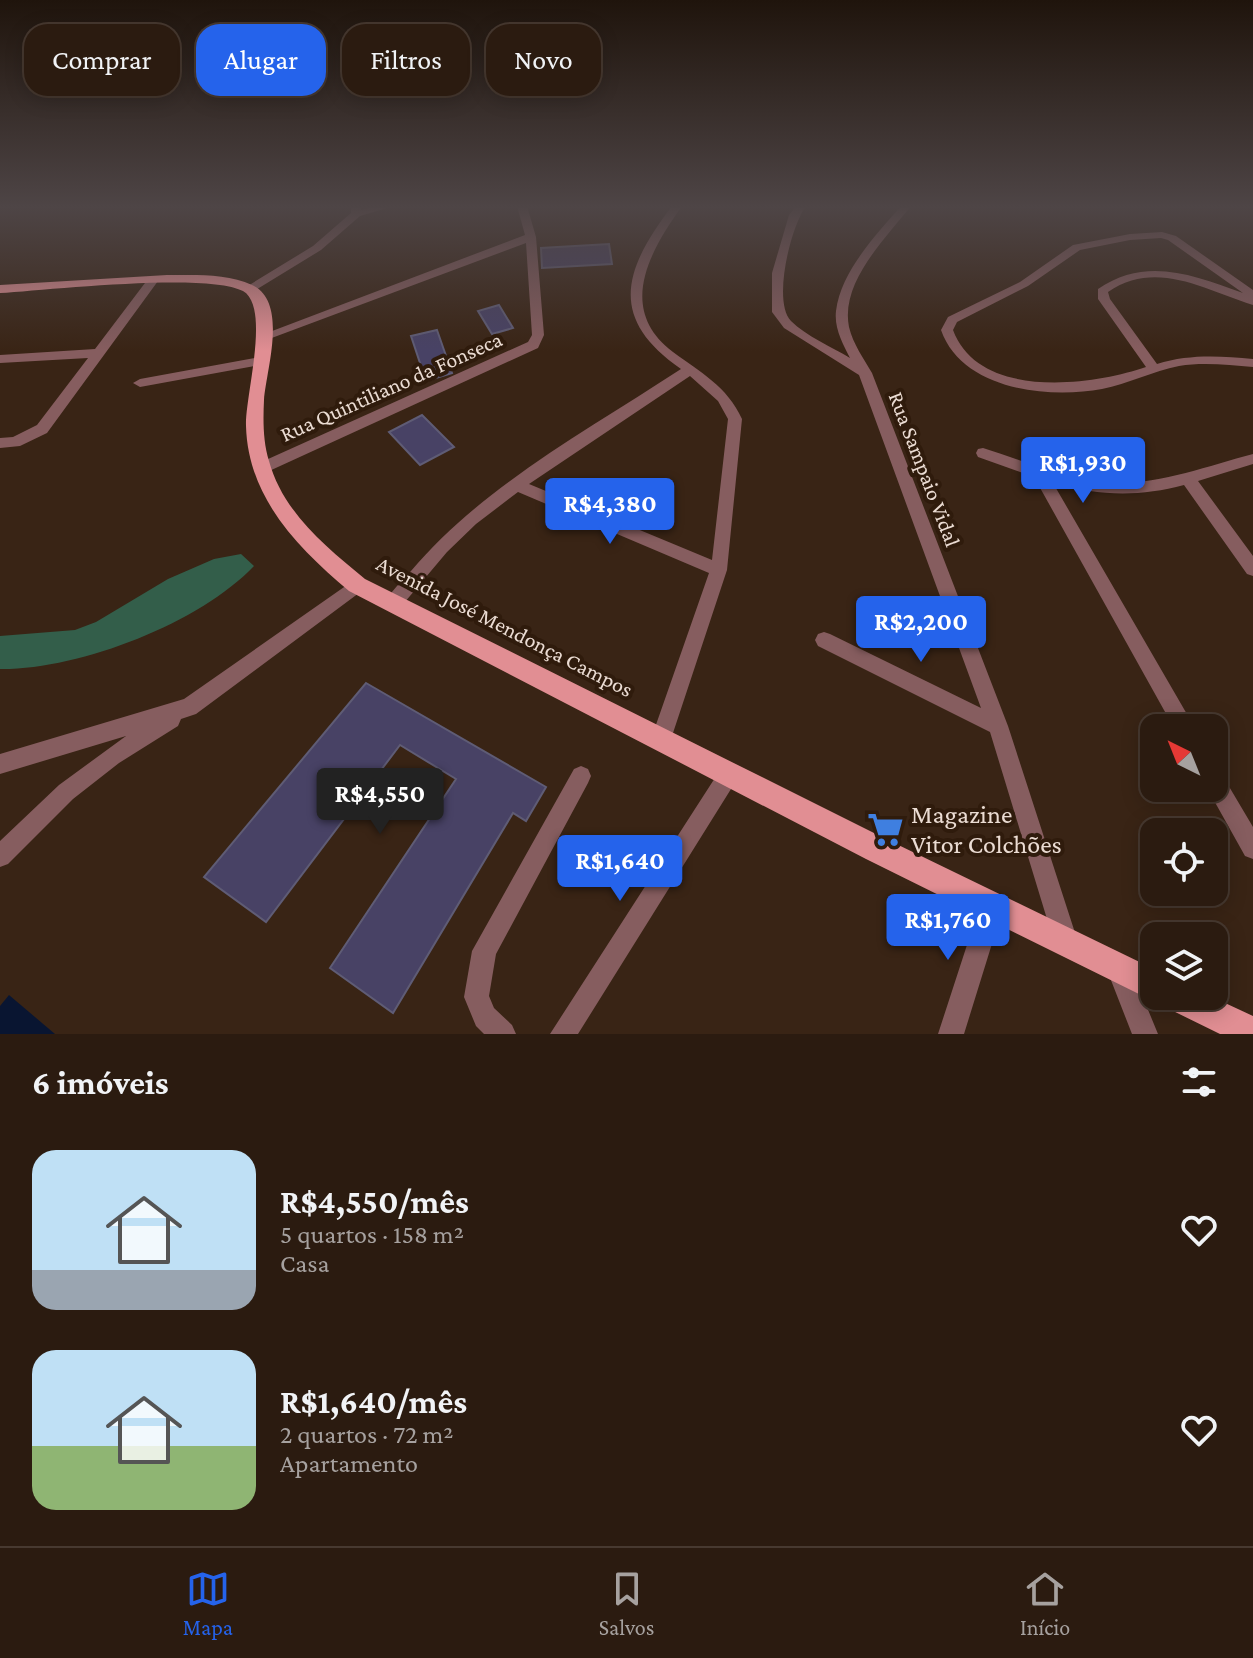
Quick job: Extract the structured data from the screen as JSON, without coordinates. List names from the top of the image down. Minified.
{"streets":{"main road":["Avenida José Mendonça Campos"],"street":["Rua Quintiliano da Fonseca","Rua Sampaio Vidal"]},"crossings":[["Rua Quintiliano da Fonseca","Avenida José Mendonça Campos"],["Rua Sampaio Vidal","Avenida José Mendonça Campos"]],"places":{"supermarket":["Magazine Vitor Colchões"]},"north":"top left","page":{"chip":["Comprar","Alugar","Filtros","Novo"],"price":["R$1,930","R$4,380","R$2,200","R$4,550","R$1,640","R$1,760"],"heading":"6 imóveis","list":[{"name":"R$4,550/mês","note":"5 quartos · 158 m² · Casa"},{"name":"R$1,640/mês","note":"2 quartos · 72 m² · Apartamento"}],"tabs":["Mapa","Salvos","Início"]}}
